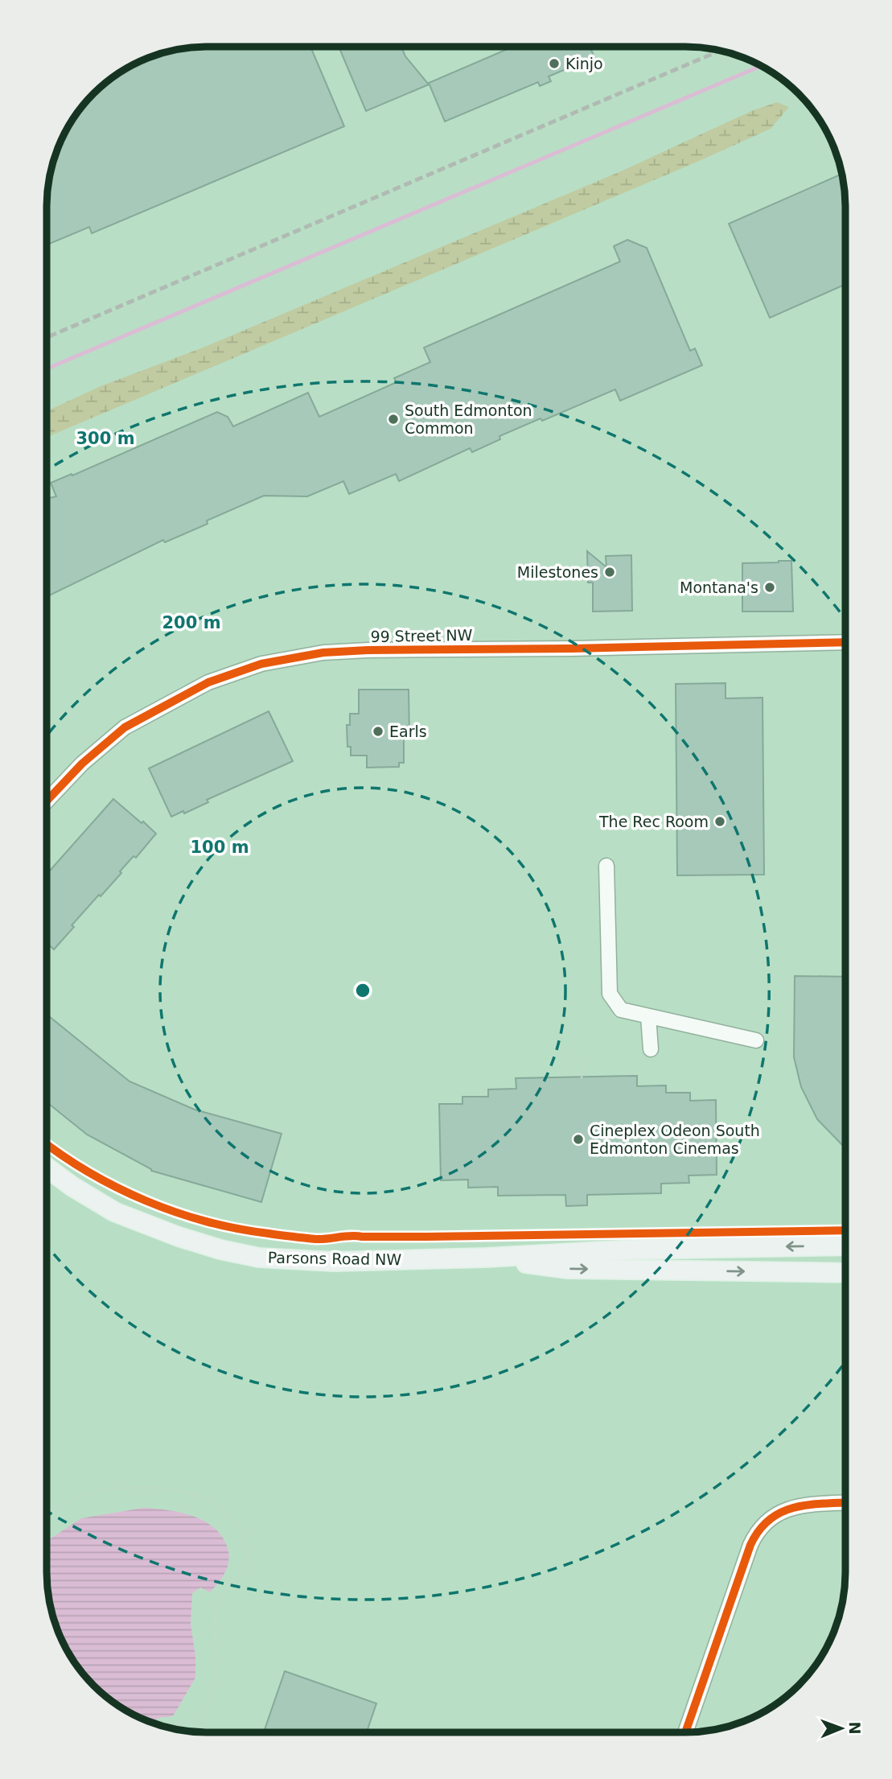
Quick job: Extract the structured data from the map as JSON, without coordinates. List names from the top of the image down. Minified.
{"streets":{"main road":["Parsons Road NW"],"street":["99 Street NW"]},"places":["Kinjo","South Edmonton Common","Milestones","Montana's","Earls","The Rec Room","Cineplex Odeon South Edmonton Cinemas"],"north":"right","rings":["300 m","200 m","100 m"]}
